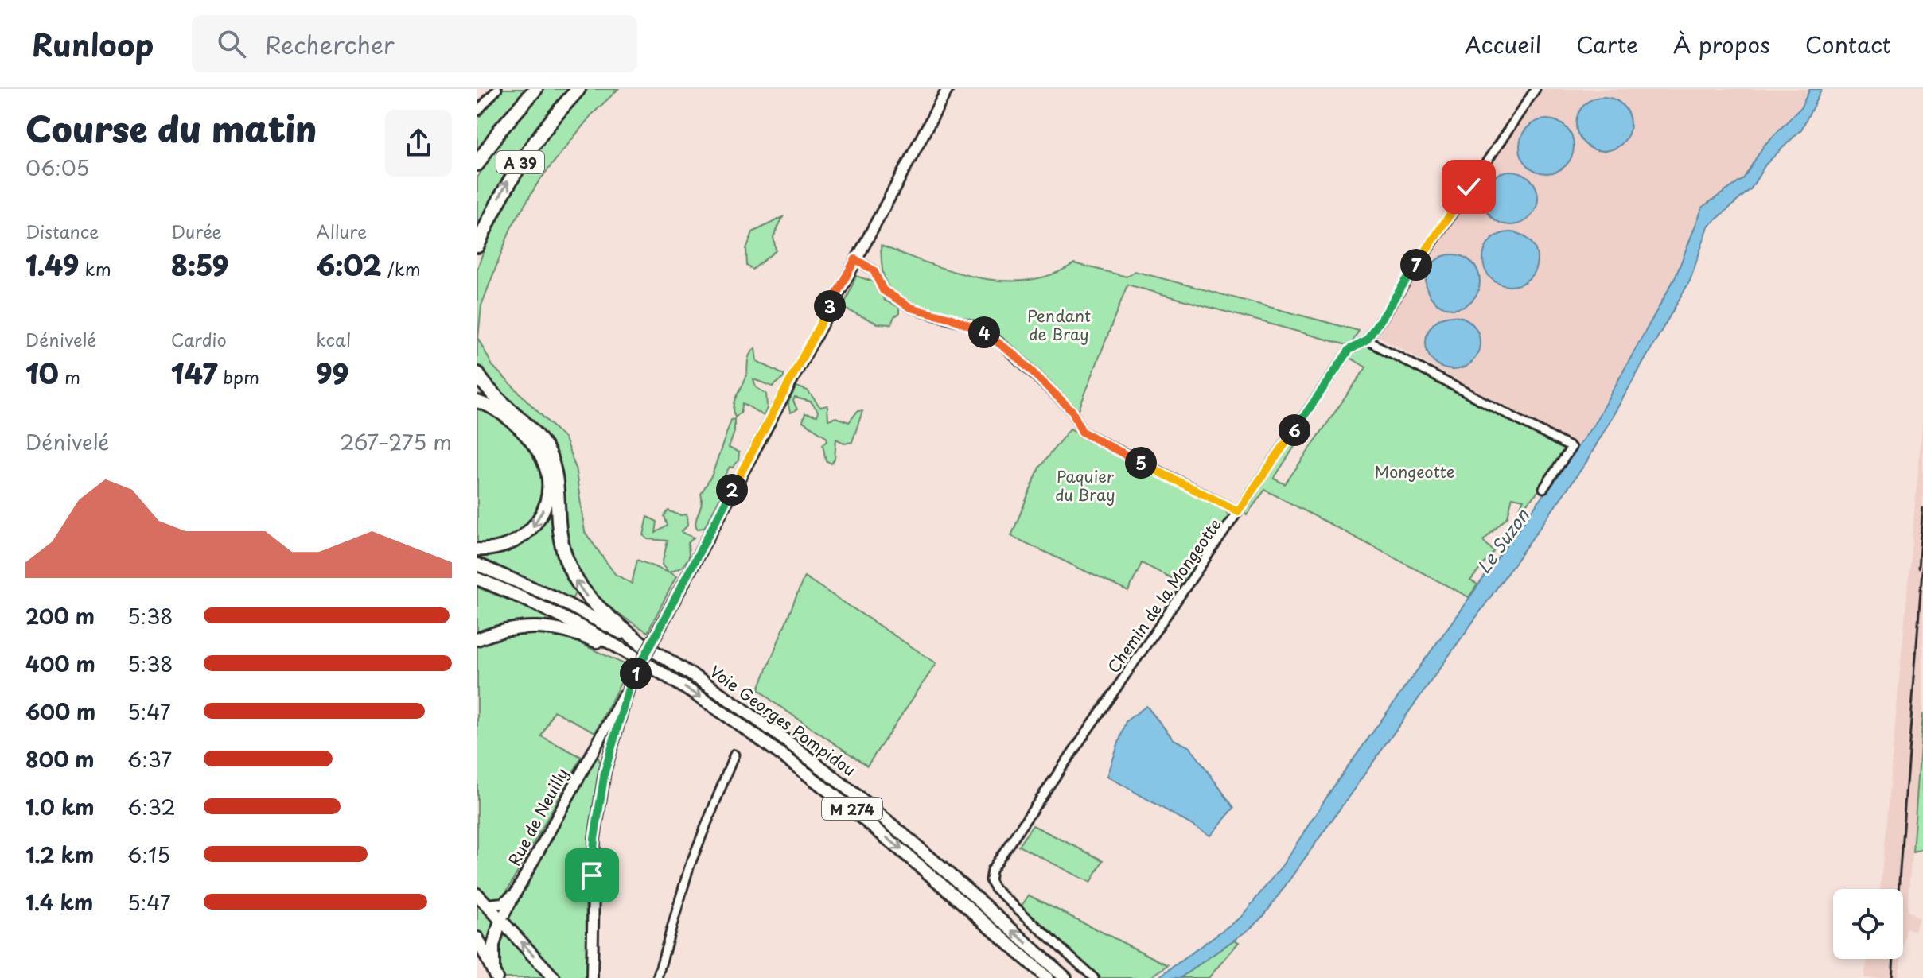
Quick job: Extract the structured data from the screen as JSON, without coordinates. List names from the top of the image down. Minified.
{"streets":{"highway":["A 39"],"main road":["Voie Georges Pompidou","M 274","Rue de Neuilly"],"street":["Chemin de la Mongeotte"]},"water":["Le Suzon"],"parks":["Pendant de Bray","Mongeotte","Paquier du Bray"],"page":{"header":"Runloop","search":"Rechercher","nav":["Accueil","Carte","À propos","Contact"],"heading":["Course du matin","06:05"],"stats":[["Distance","1.49 km"],["Durée","8:59"],["Allure","6:02 /km"],["Dénivelé","10 m"],["Cardio","147 bpm"],["kcal","99"]],"pins":["7","3","4","6","5","2","1"],"chart":["Dénivelé","267–275 m"],"list":[{"name":"200 m","note":"5:38"},{"name":"400 m","note":"5:38"},{"name":"600 m","note":"5:47"},{"name":"800 m","note":"6:37"},{"name":"1.0 km","note":"6:32"},{"name":"1.2 km","note":"6:15"},{"name":"1.4 km","note":"5:47"}]}}
